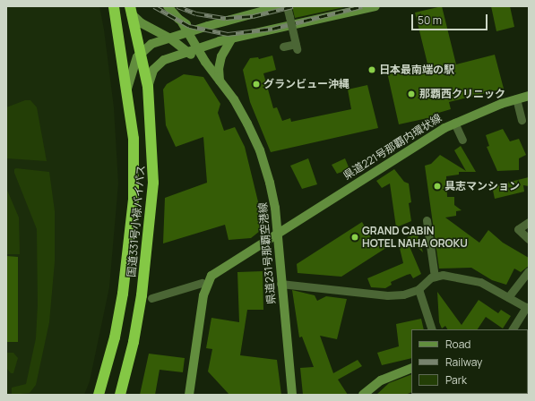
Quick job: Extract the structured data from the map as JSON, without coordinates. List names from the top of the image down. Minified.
{"streets":{"highway":["国道331号小禄バイパス"],"main road":["県道221号那覇内環状線","県道231号那覇空港線"]},"crossings":[["県道221号那覇内環状線","県道231号那覇空港線"]],"places":["日本最南端の駅","グランビュー沖縄","那覇西クリニック","具志マンション","GRAND CABIN HOTEL NAHA OROKU"],"legend":["Road","Railway","Park"],"scale_bar":"50 m"}
